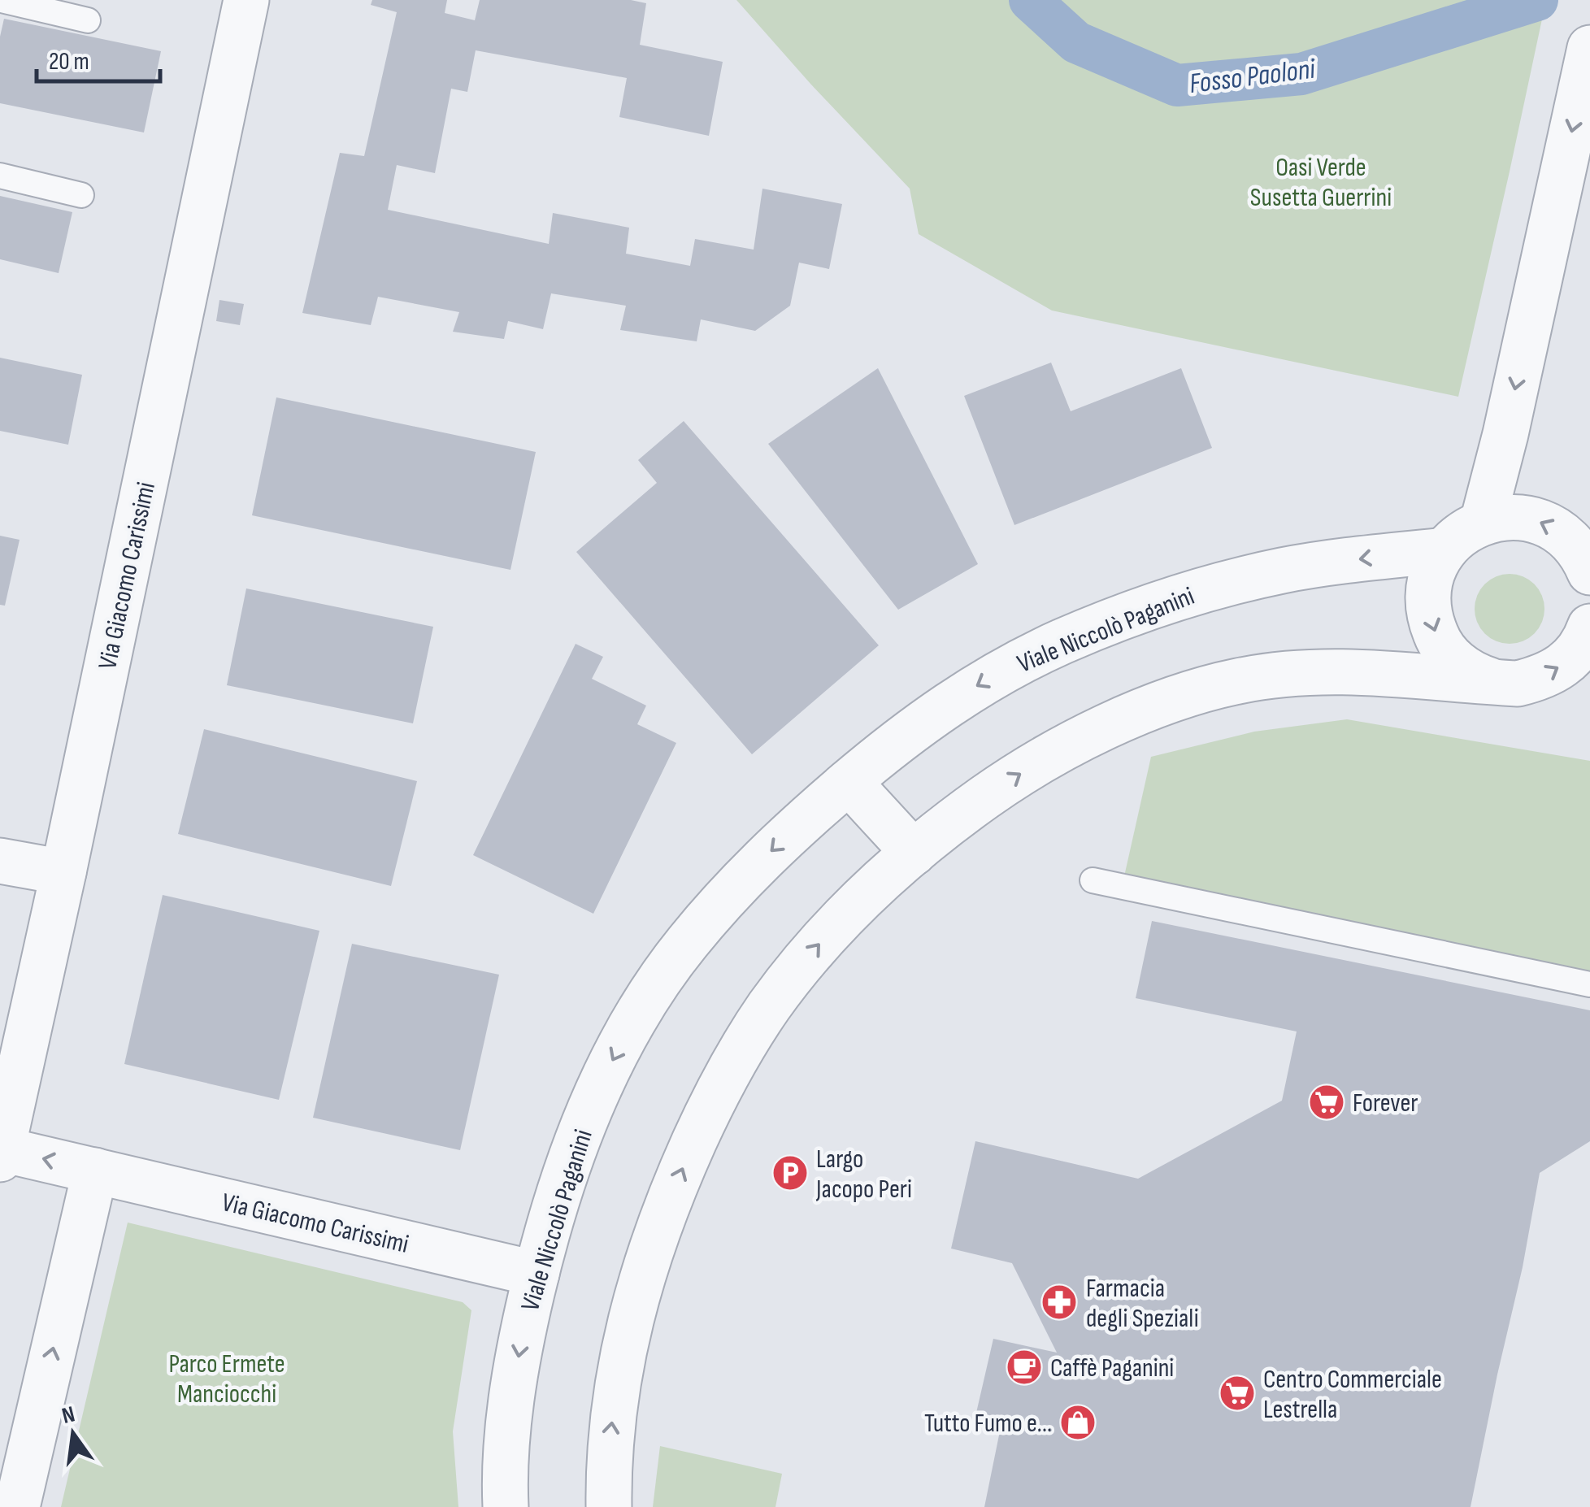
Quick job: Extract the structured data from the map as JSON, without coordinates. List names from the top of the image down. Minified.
{"streets":{"street":["Via Giacomo Carissimi","Viale Niccolò Paganini"]},"crossings":[["Via Giacomo Carissimi","Viale Niccolò Paganini"]],"water":["Fosso Paoloni"],"parks":["Oasi Verde Susetta Guerrini","Parco Ermete Manciocchi"],"places":{"supermarket":["Forever","Centro Commerciale Lestrella"],"parking":["Largo Jacopo Peri"],"pharmacy":["Farmacia degli Speziali"],"cafe":["Caffè Paganini"],"shop":["Tutto Fumo e..."]},"scale_bar":"20 m","north":"top"}
